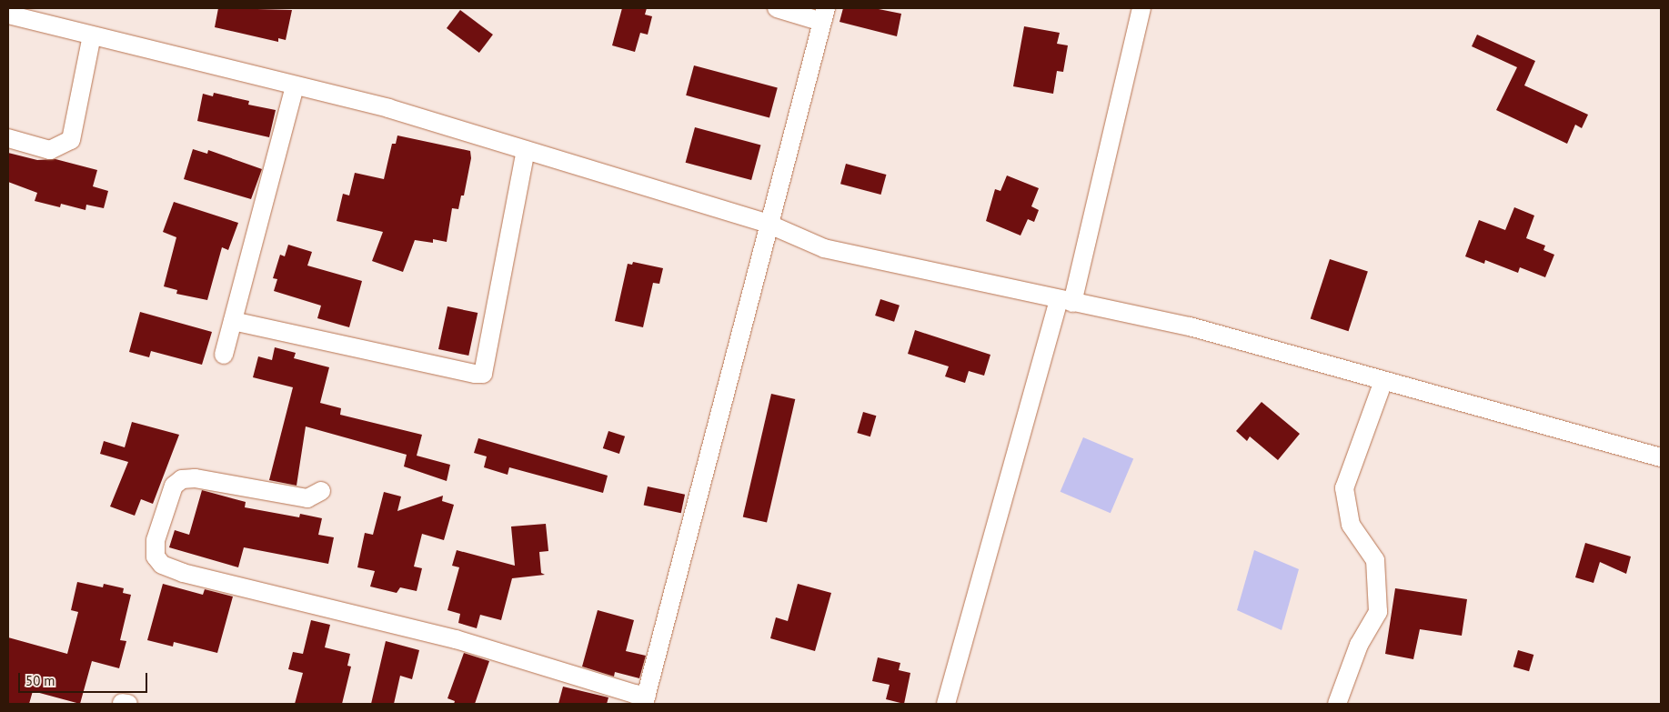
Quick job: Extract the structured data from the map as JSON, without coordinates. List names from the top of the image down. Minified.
{"scale_bar":"50 m"}
